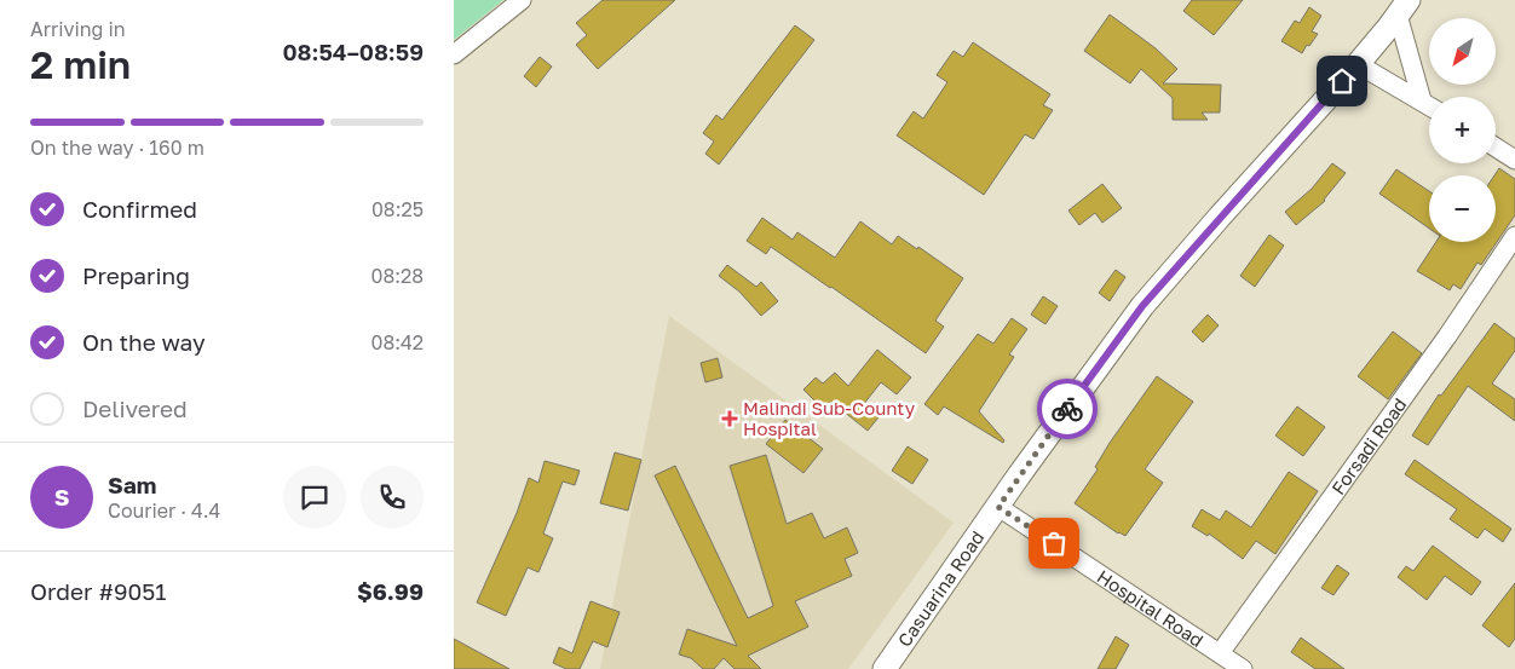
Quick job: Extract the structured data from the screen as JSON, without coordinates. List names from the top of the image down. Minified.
{"streets":{"street":["Forsadi Road","Casuarina Road","Hospital Road"]},"crossings":[["Forsadi Road","Hospital Road"],["Casuarina Road","Hospital Road"]],"places":{"health":["Malindi Sub-County Hospital"]},"north":"bottom left","page":{"heading":["2 min","Arriving in","08:54–08:59"],"panel":["Sam","Courier · 4.4","Order #9051","$6.99"],"map_buttons":["+","−"],"bar":"On the way · 160 m","list":[["Confirmed","08:25"],["Preparing","08:28"],["On the way","08:42"],"Delivered"],"round":"S"}}
